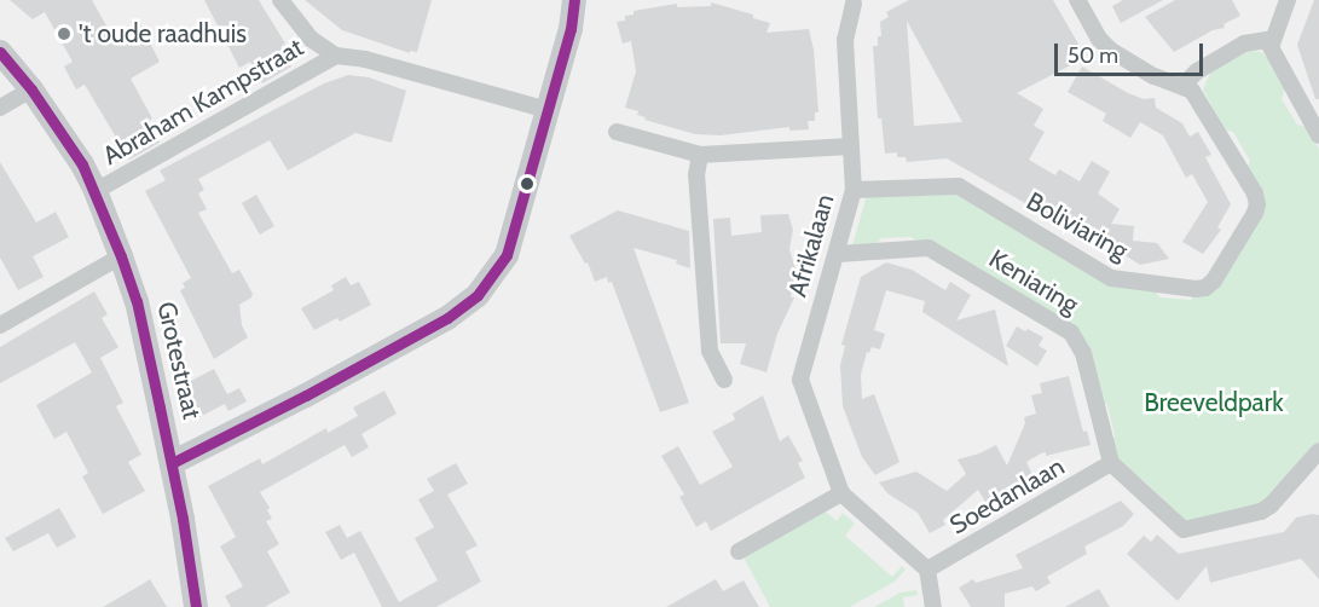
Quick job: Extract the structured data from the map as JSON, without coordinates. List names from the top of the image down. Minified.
{"streets":{"street":["Abraham Kampstraat","Boliviaring","Afrikalaan","Keniaring","Grotestraat","Soedanlaan"]},"crossings":[["Abraham Kampstraat","Grotestraat"],["Boliviaring","Afrikalaan"],["Afrikalaan","Keniaring"],["Afrikalaan","Soedanlaan"],["Keniaring","Soedanlaan"]],"parks":["Breeveldpark"],"places":["'t oude raadhuis"],"scale_bar":"50 m"}
